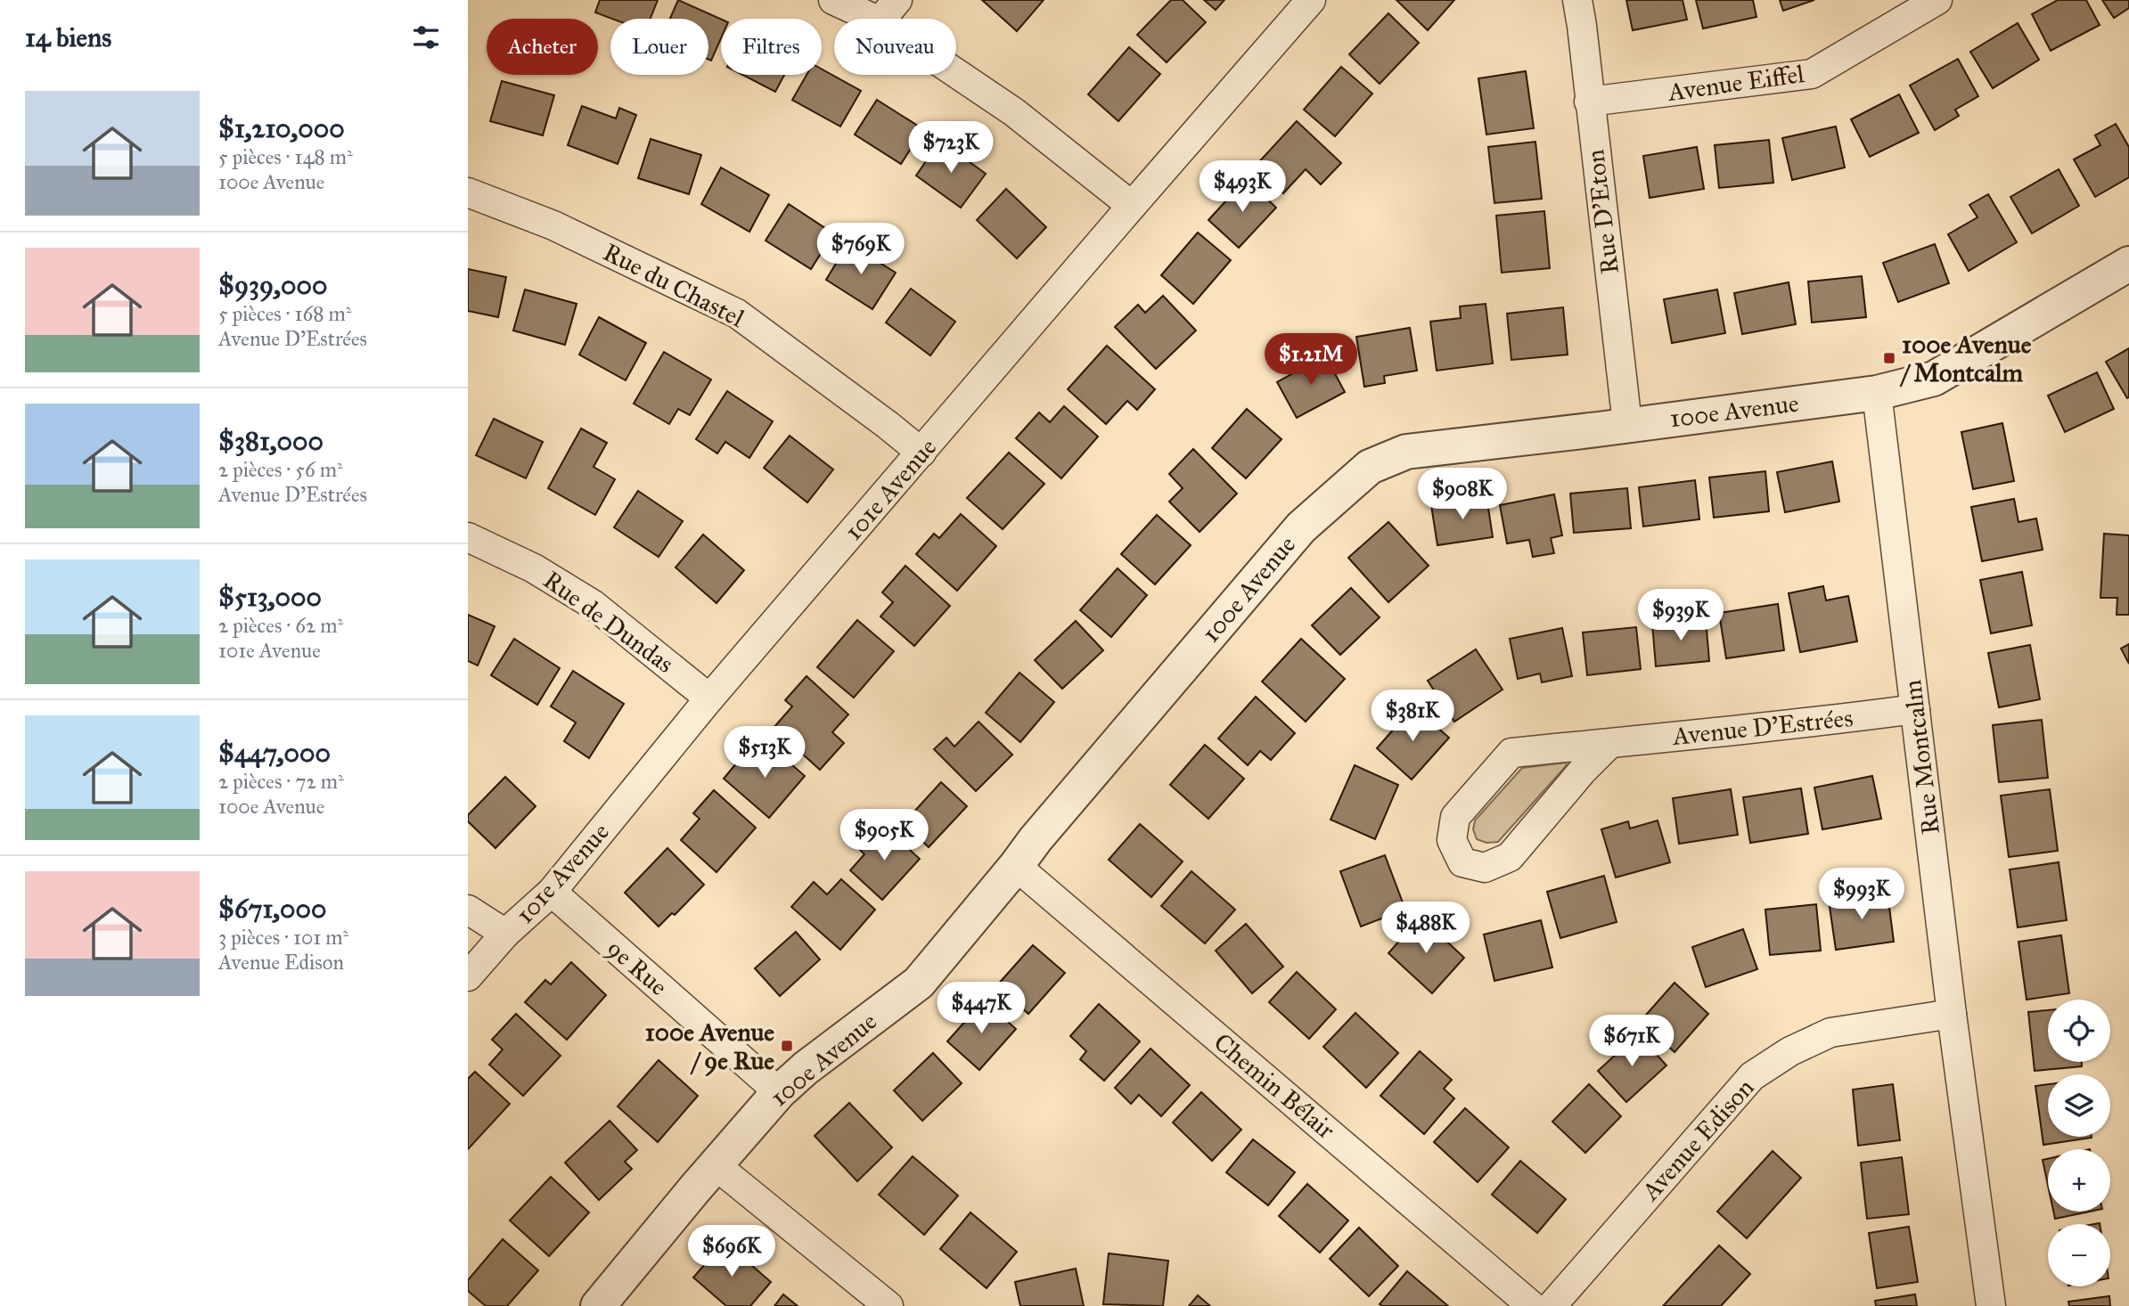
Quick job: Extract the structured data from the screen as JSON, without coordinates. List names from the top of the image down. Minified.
{"streets":{"street":["Avenue Eiffel","Rue D'Eton","Rue du Chastel","100e Avenue","101e Avenue","Rue de Dundas","Avenue D'Estrées","Rue Montcalm","9e Rue","Chemin Bélair","Avenue Edison"]},"crossings":[["Avenue Eiffel","Rue D'Eton"],["Rue D'Eton","100e Avenue"],["Rue du Chastel","101e Avenue"],["100e Avenue","Rue Montcalm"],["100e Avenue","9e Rue"],["100e Avenue","Chemin Bélair"],["101e Avenue","Rue de Dundas"],["101e Avenue","9e Rue"],["Avenue D'Estrées","Rue Montcalm"],["Rue Montcalm","Avenue Edison"]],"places":{"transit":["100e Avenue / Montcalm","100e Avenue / 9e Rue"]},"page":{"heading":"14 biens","chip":["Acheter","Louer","Filtres","Nouveau"],"list":[{"name":"$1,210,000","note":"5 pièces · 148 m² · 100e Avenue"},{"name":"$939,000","note":"5 pièces · 168 m² · Avenue D'Estrées"},{"name":"$381,000","note":"2 pièces · 56 m² · Avenue D'Estrées"},{"name":"$513,000","note":"2 pièces · 62 m² · 101e Avenue"},{"name":"$447,000","note":"2 pièces · 72 m² · 100e Avenue"},{"name":"$671,000","note":"3 pièces · 101 m² · Avenue Edison"}],"price":["$723K","$493K","$769K","$1.21M","$908K","$939K","$381K","$513K","$905K","$993K","$488K","$447K","$671K","$696K"],"map_buttons":["+","−"]}}
